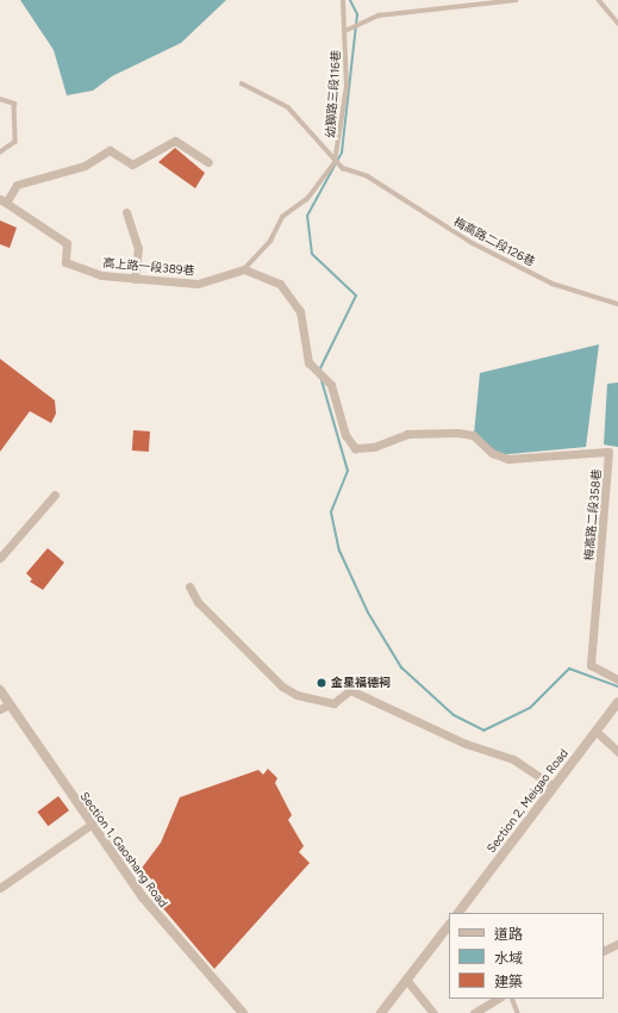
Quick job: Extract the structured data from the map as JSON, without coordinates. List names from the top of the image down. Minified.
{"streets":{"street":["高上路一段389巷","梅高路二段358巷","Section 2, Meigao Road","Section 1, Gaoshang Road"],"lane":["幼獅路三段116巷","梅高路二段126巷"]},"crossings":[["幼獅路三段116巷","梅高路二段126巷"],["幼獅路三段116巷","高上路一段389巷"],["幼獅路三段116巷","梅高路二段358巷"],["高上路一段389巷","梅高路二段358巷"]],"places":["金星福德祠"],"legend":["道路","水域","建築"]}
